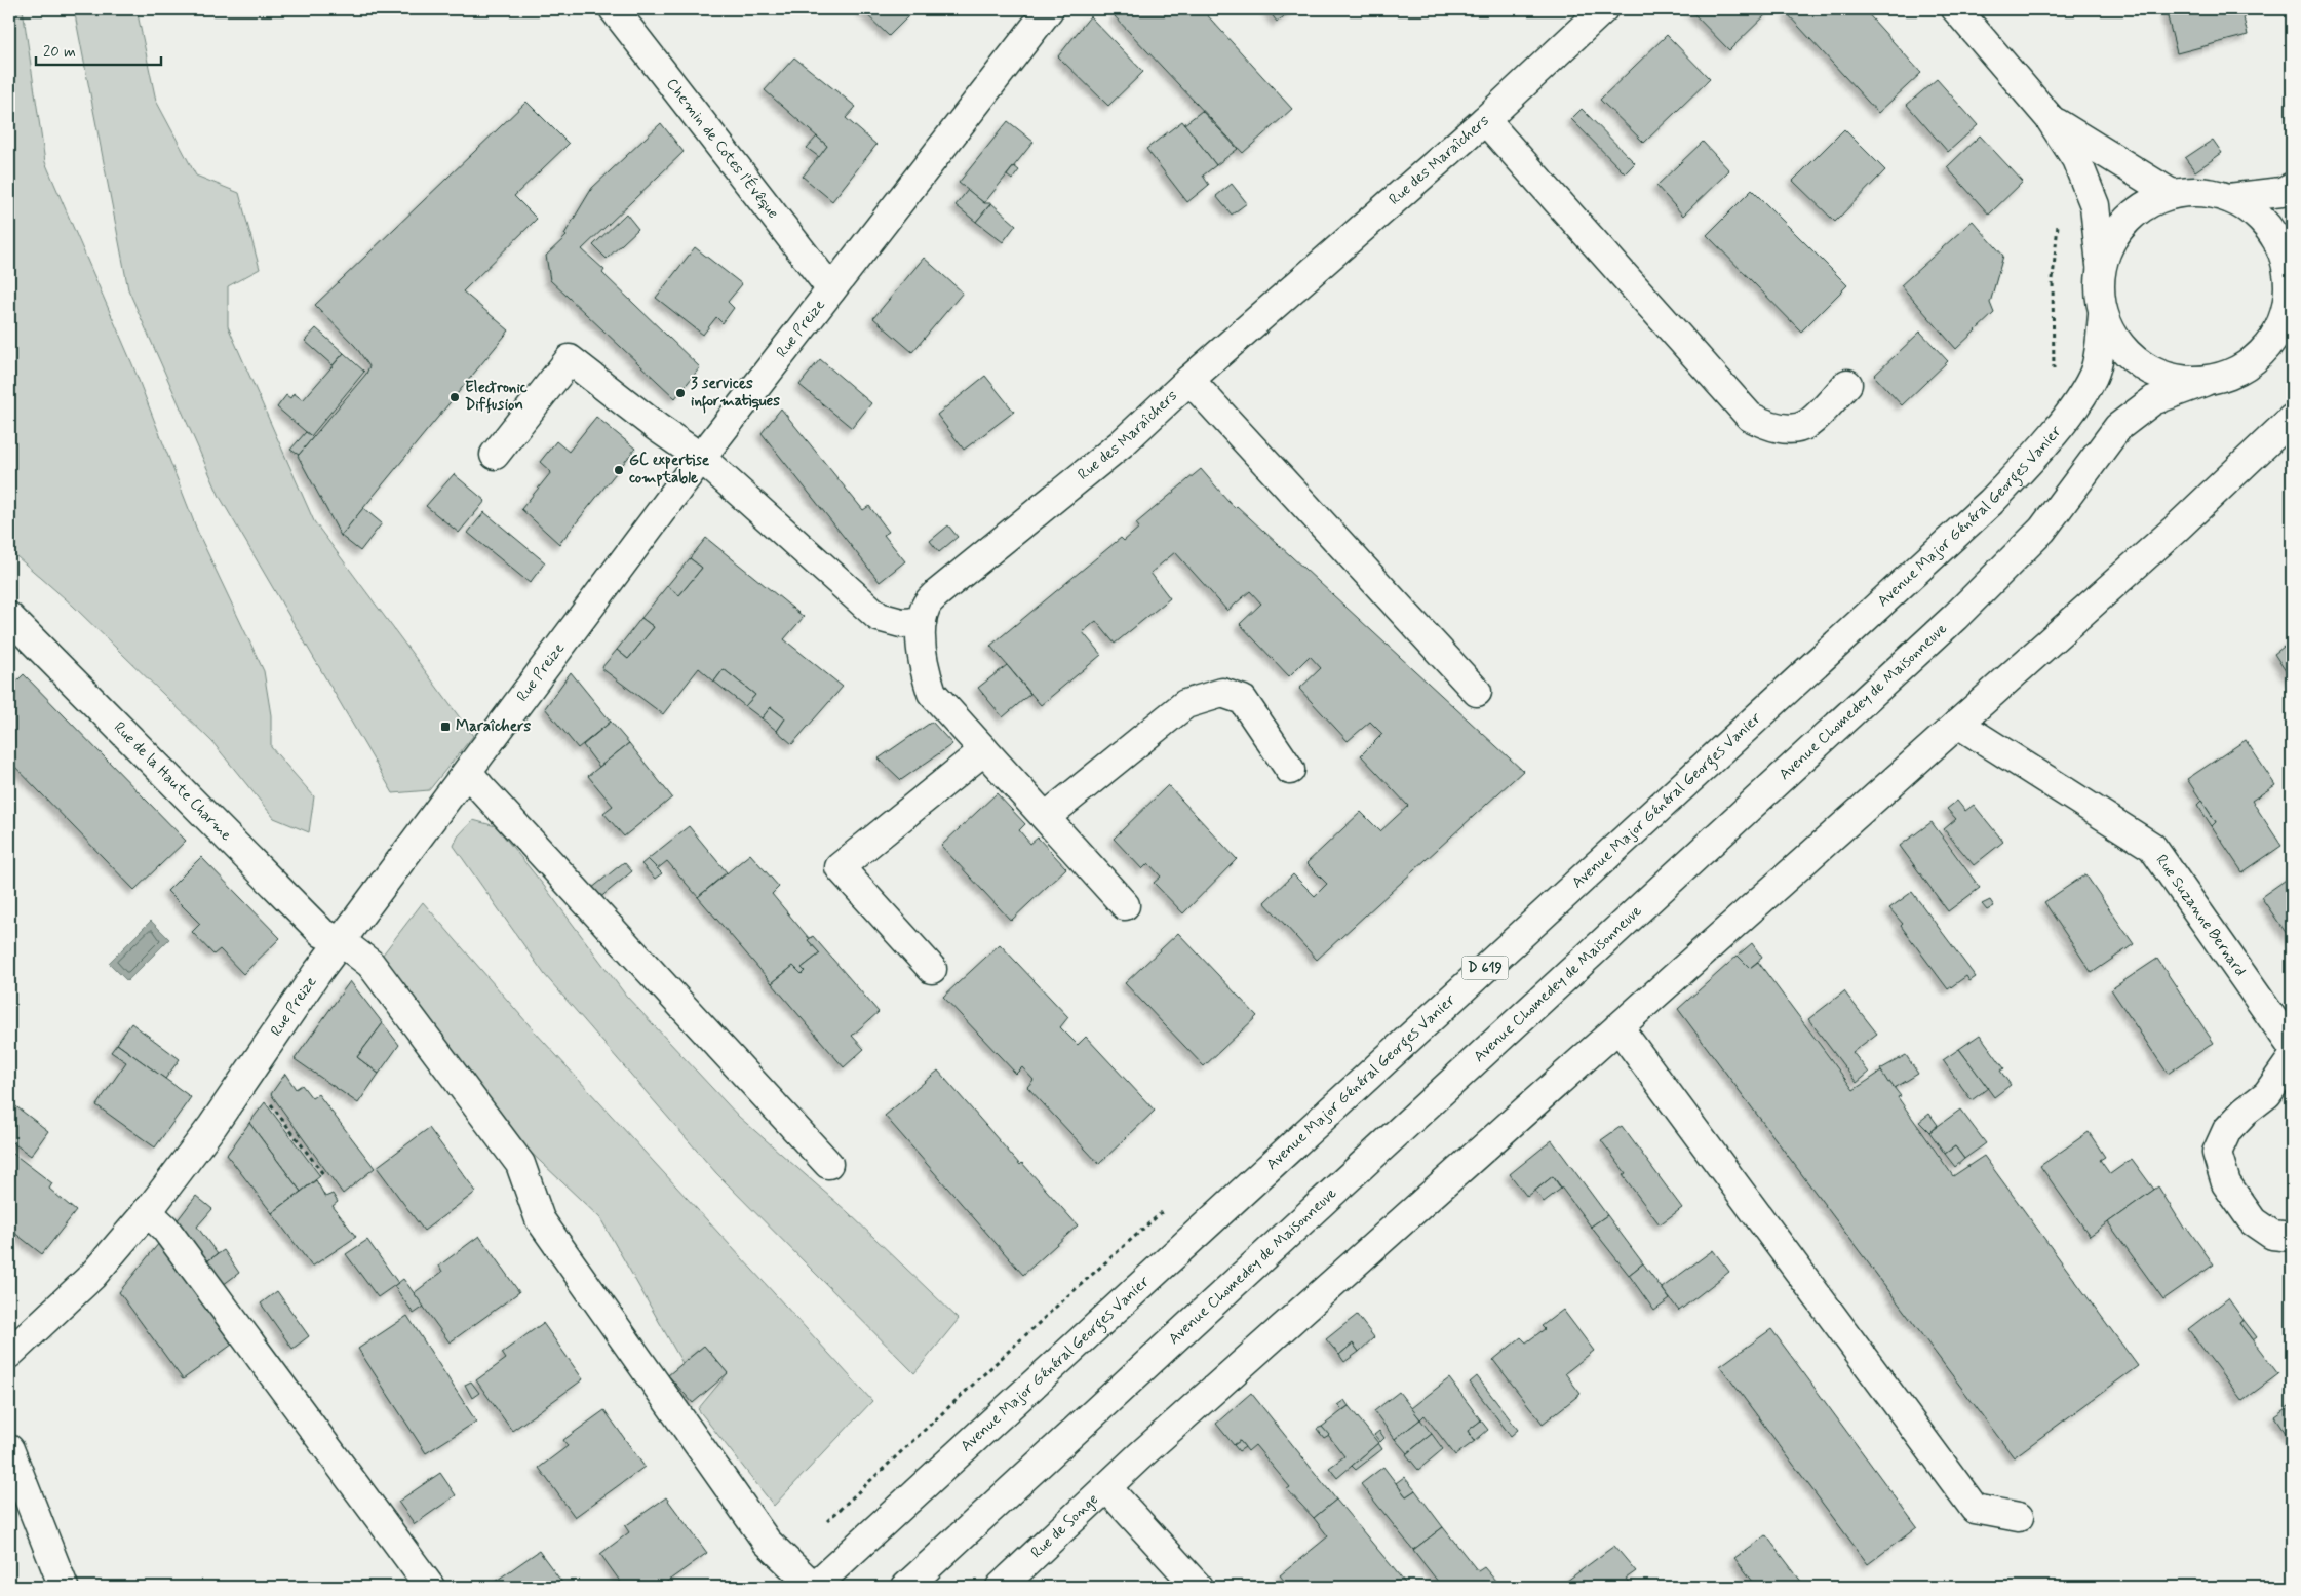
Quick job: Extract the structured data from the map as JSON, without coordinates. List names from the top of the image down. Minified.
{"streets":{"main road":["Chemin de Cotes l'Évêque","Rue des Maraîchers","Rue Preize","Avenue Major Général Georges Vanier","Avenue Chomedey de Maisonneuve","Rue de la Haute Charme","Rue Suzanne Bernard","D 619","Rue de Songe"]},"crossings":[["Chemin de Cotes l'Évêque","Rue Preize"],["Rue Preize","Rue de la Haute Charme"],["Avenue Major Général Georges Vanier","Rue de la Haute Charme"]],"places":{"other":["3 services informatiques","Electronic Diffusion","GC expertise comptable"],"transit":["Maraîchers"]},"scale_bar":"20 m"}
